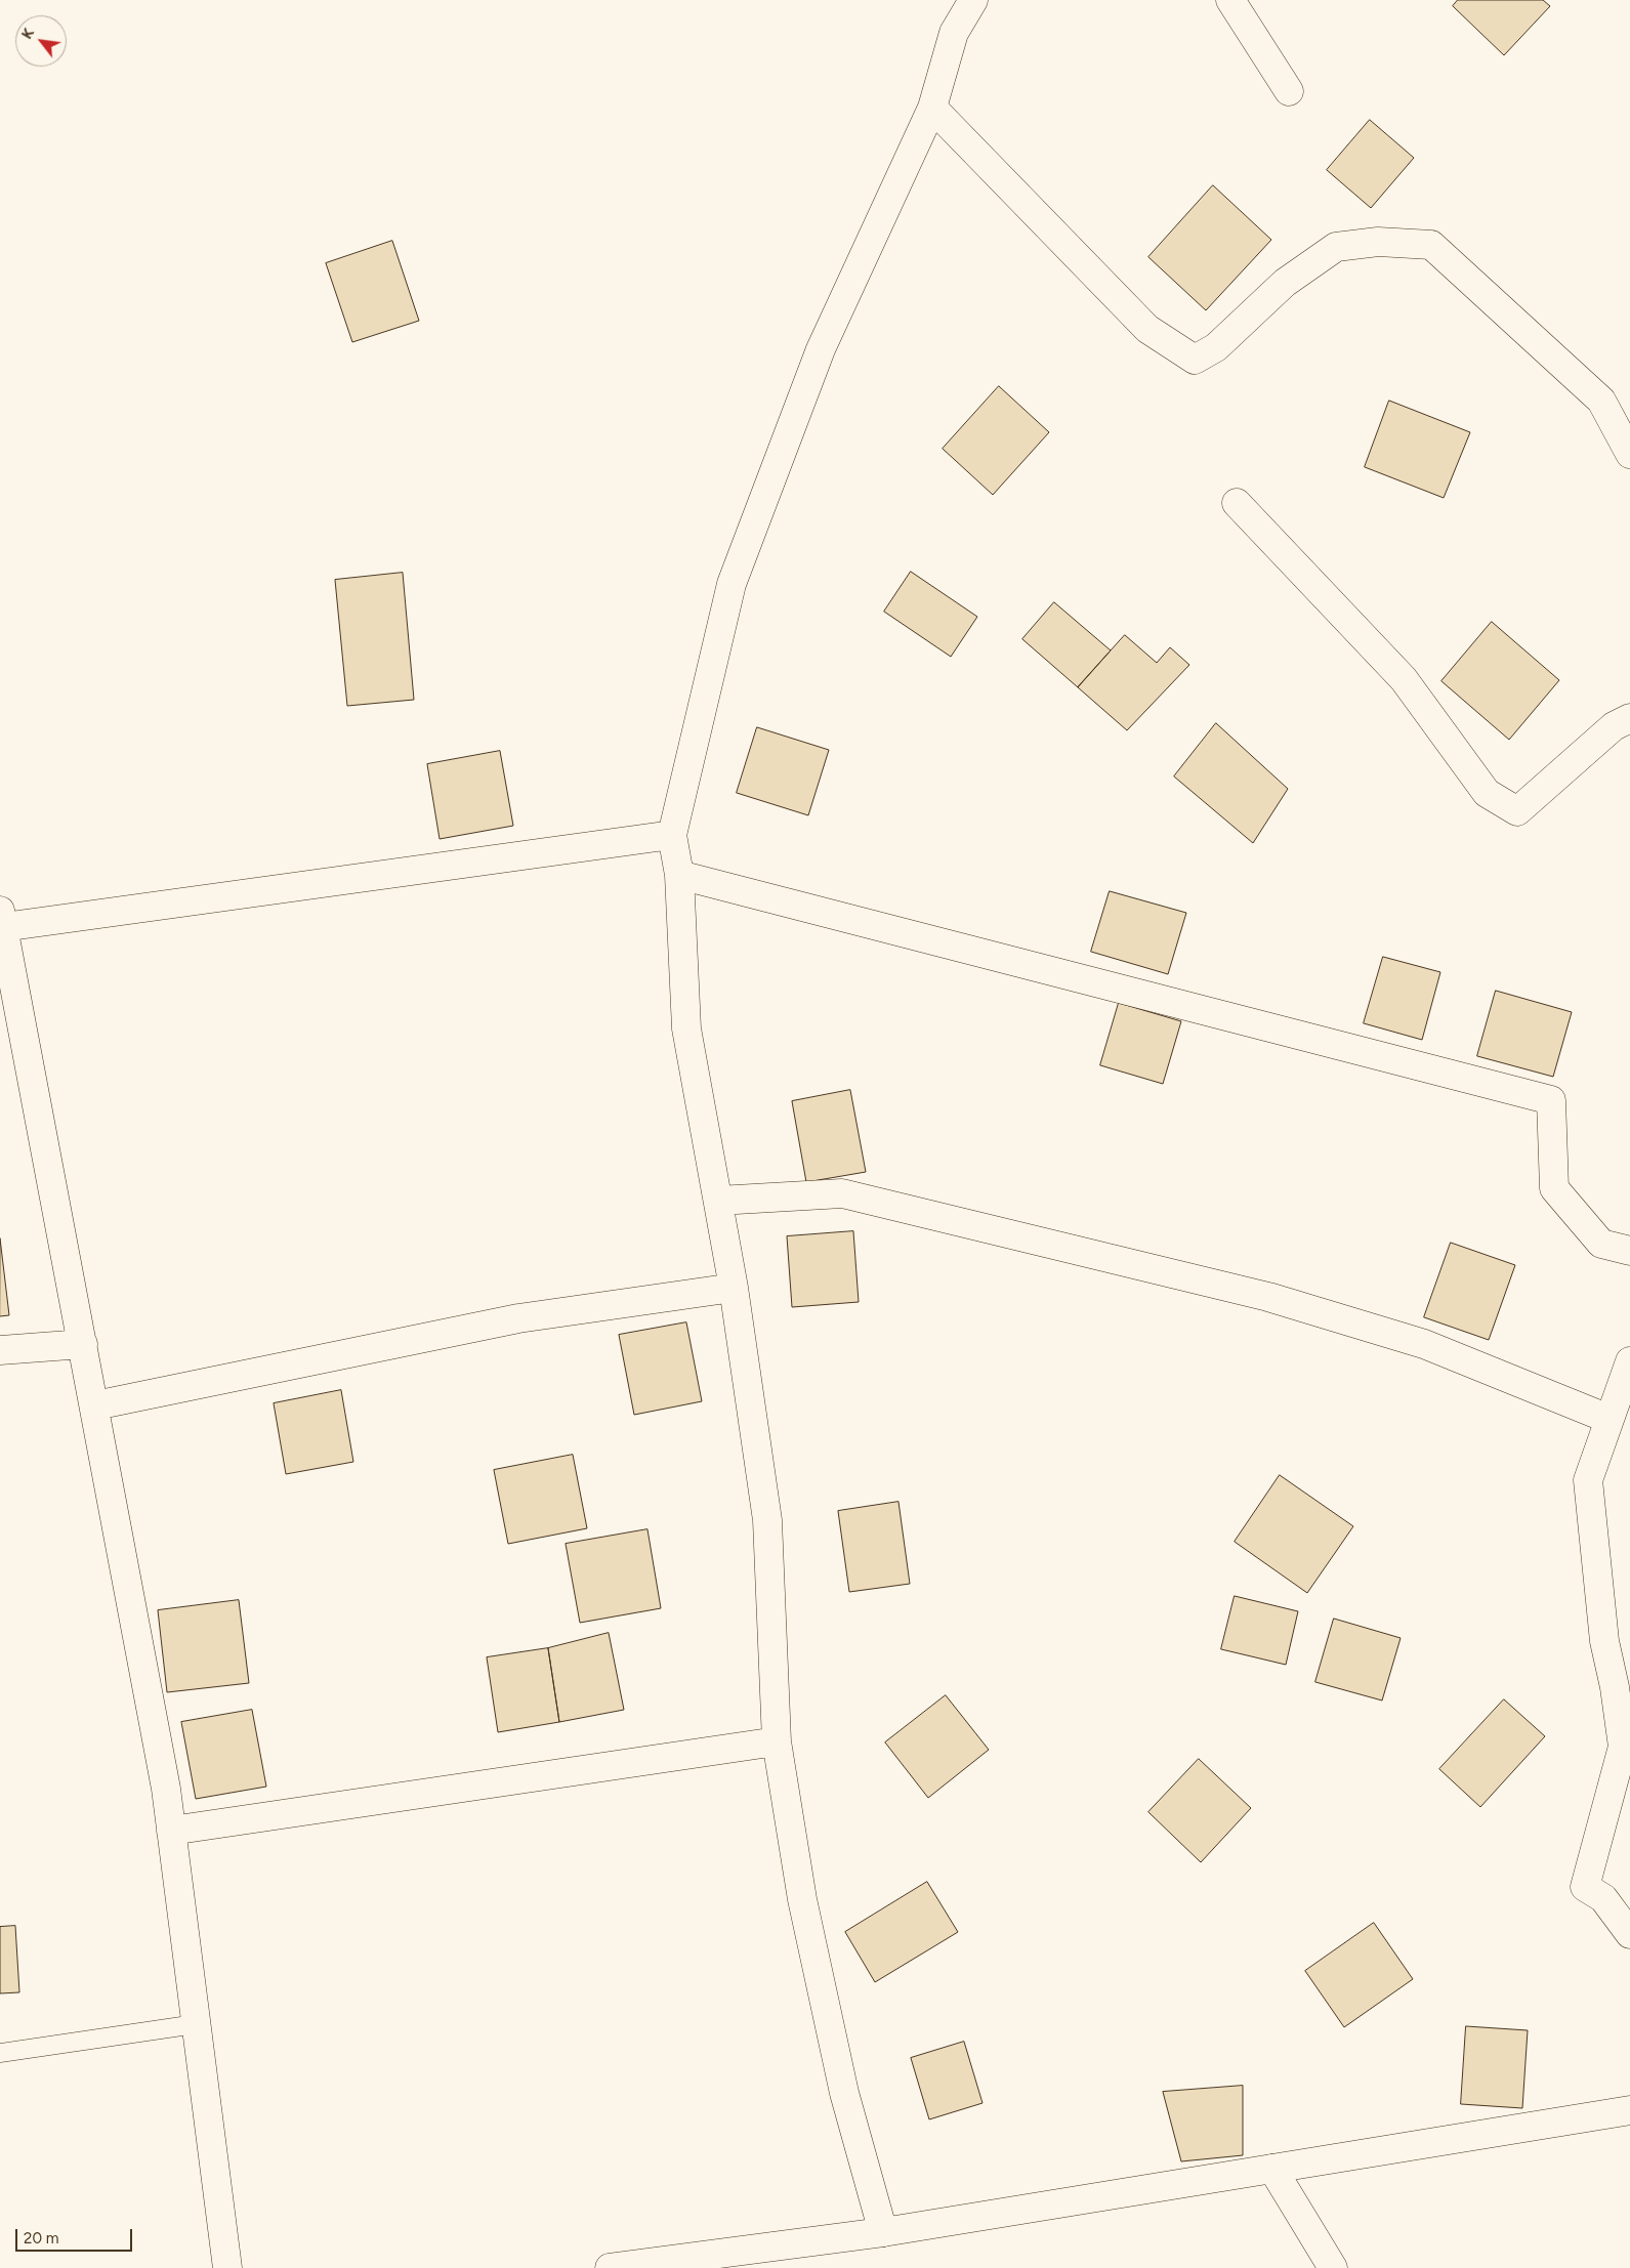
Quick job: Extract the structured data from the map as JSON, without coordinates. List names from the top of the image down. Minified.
{"scale_bar":"20 m","north":"top left"}
